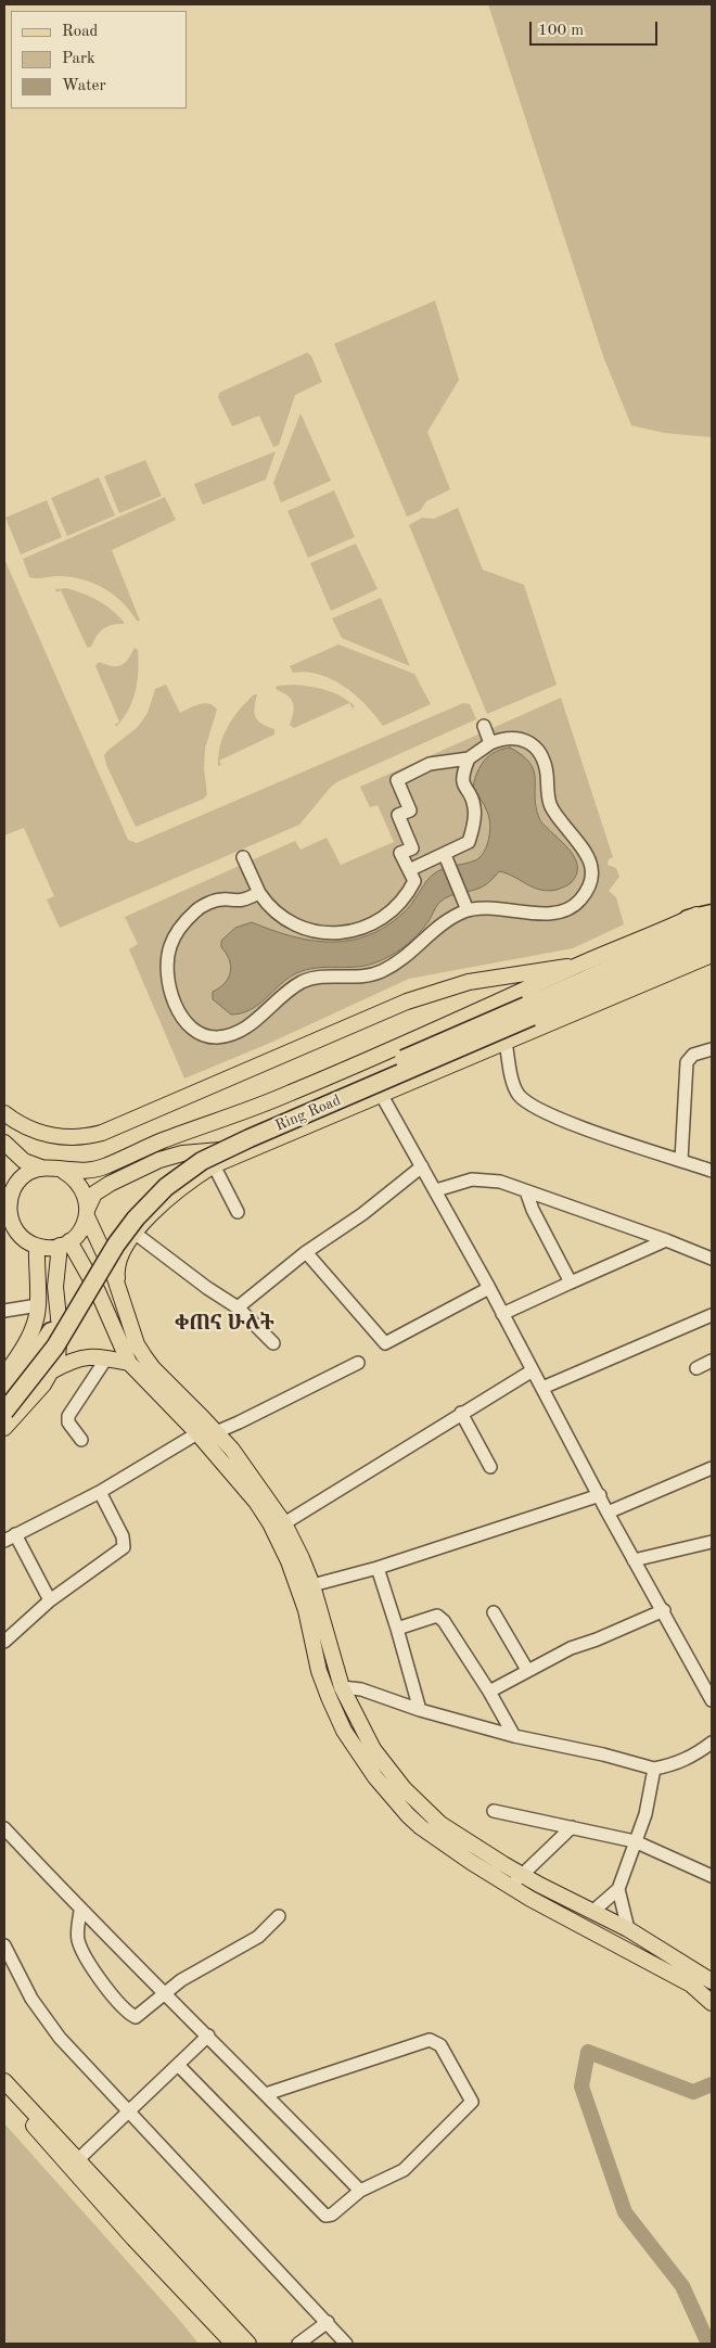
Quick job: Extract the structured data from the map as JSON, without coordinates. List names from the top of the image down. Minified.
{"streets":{"highway":["Ring Road"]},"districts":["ቀጠና ሁለት"],"legend":["Road","Park","Water"],"scale_bar":"100 m"}
